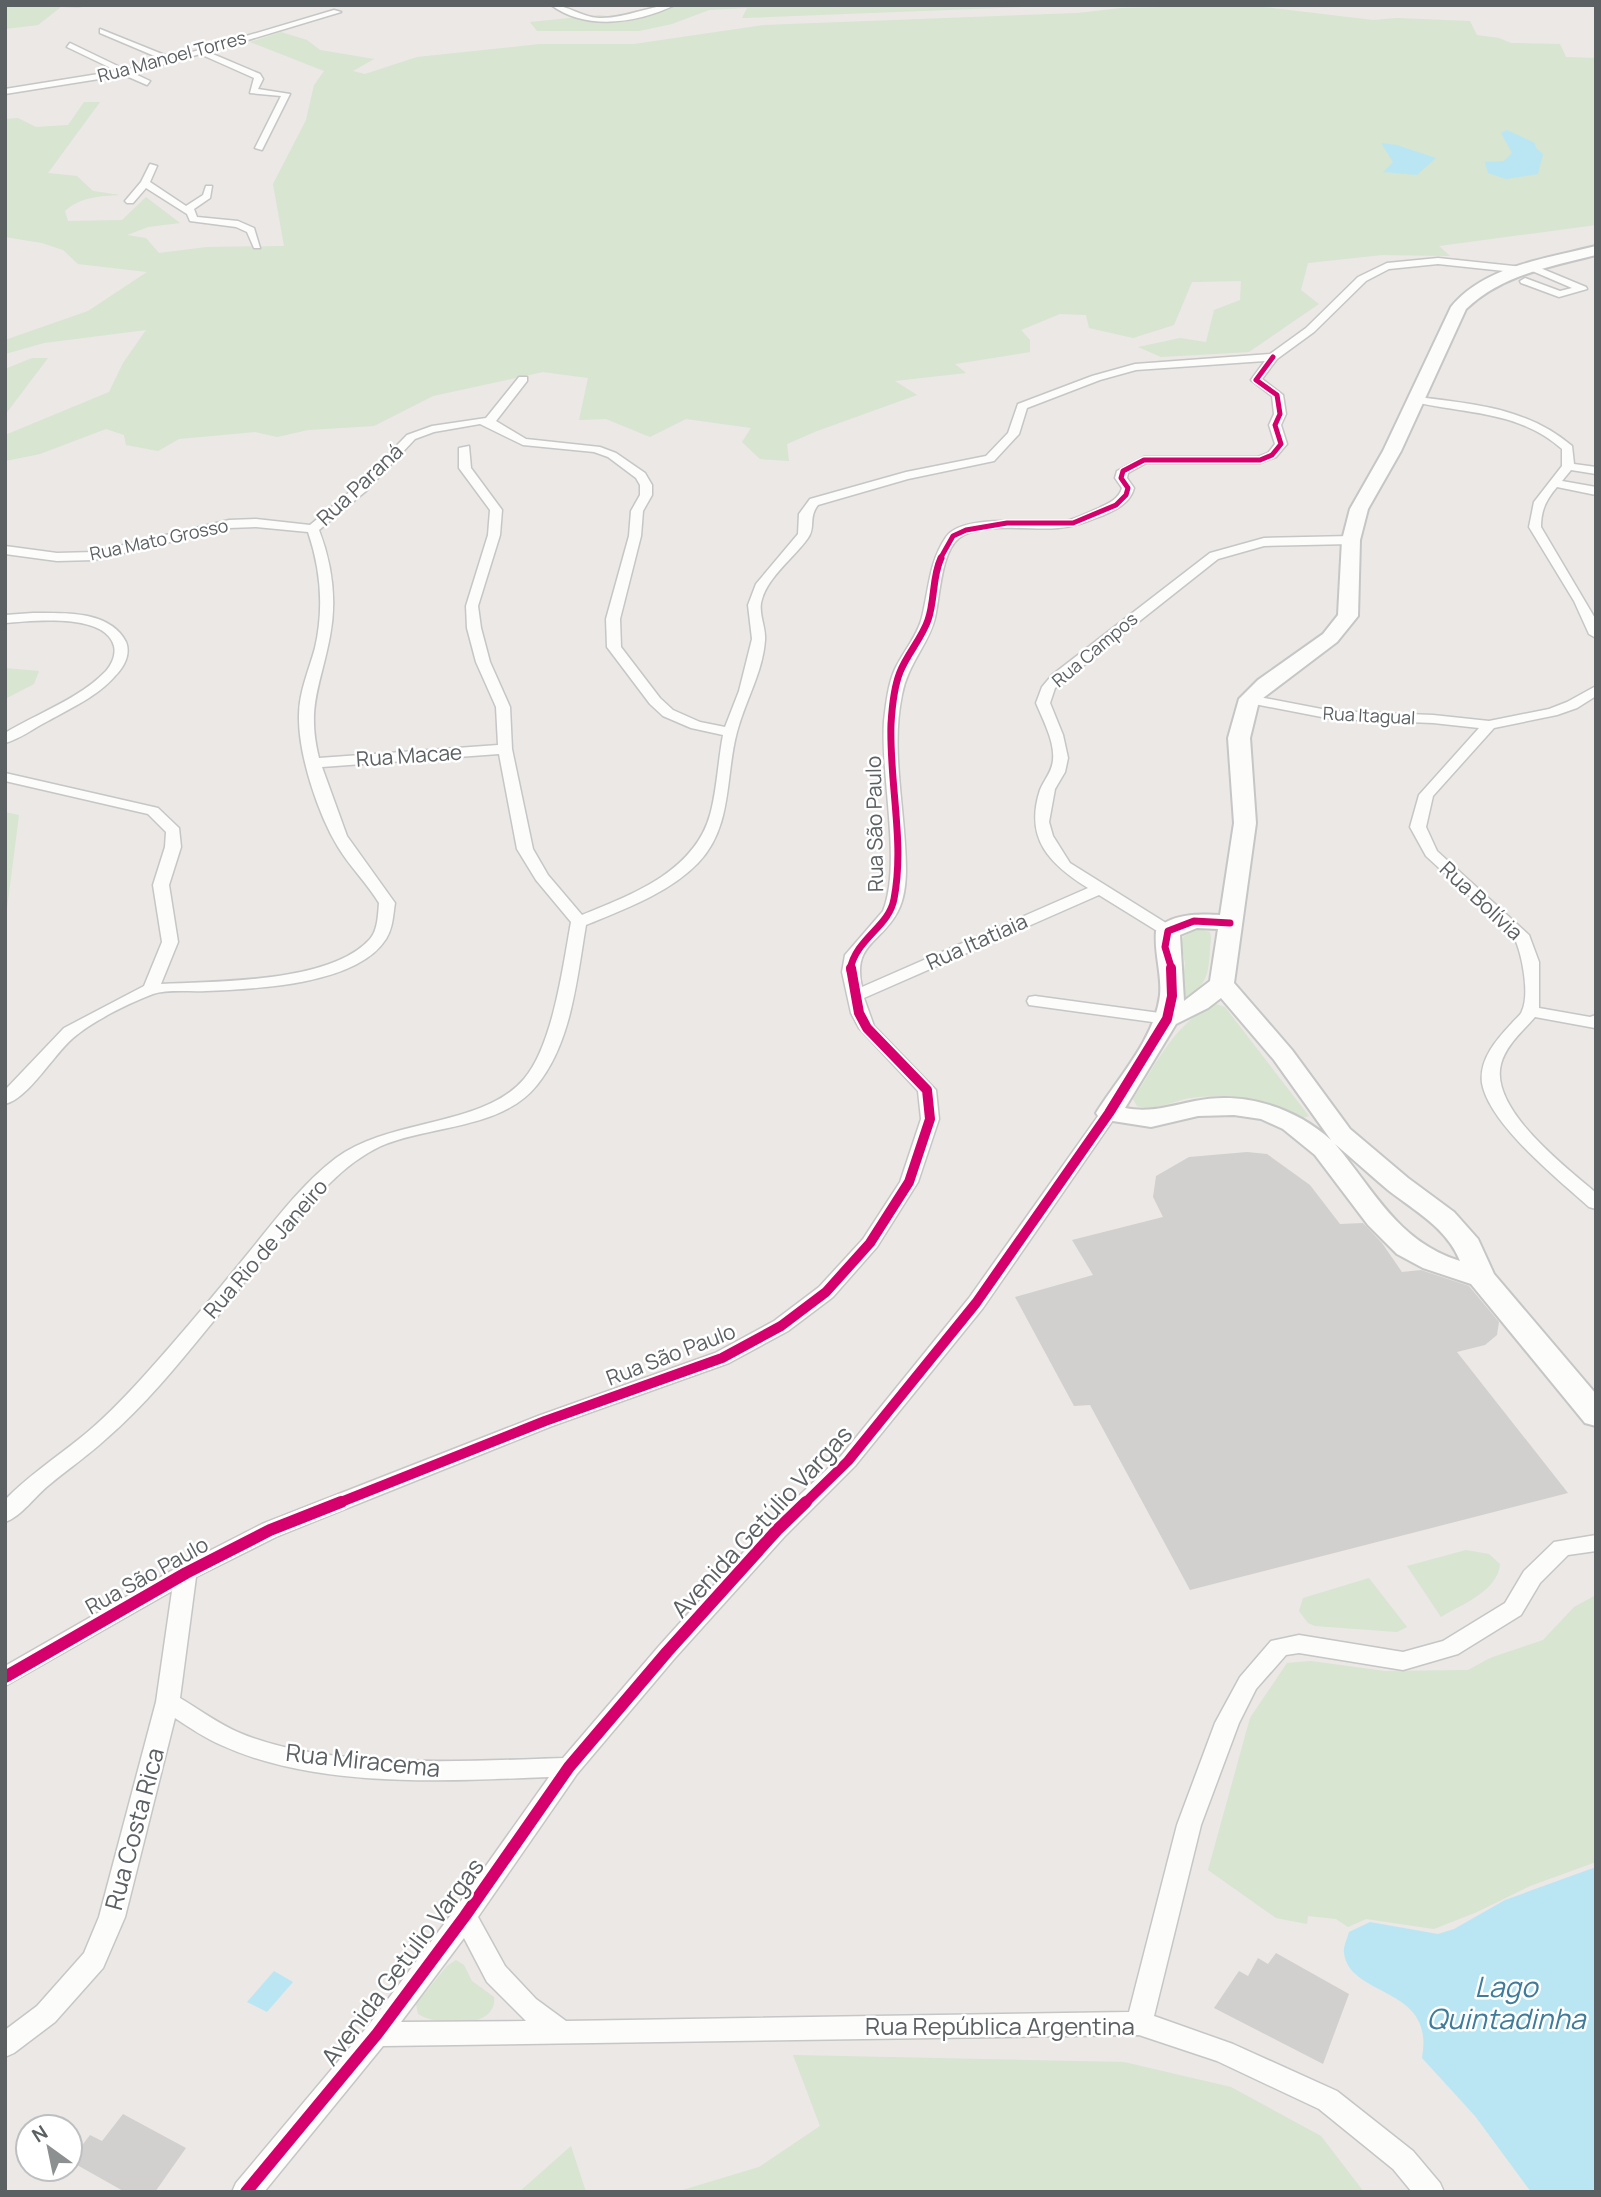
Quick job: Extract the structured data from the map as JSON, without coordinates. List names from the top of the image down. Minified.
{"streets":{"street":["Rua Manoel Torres","Rua Paraná","Rua Mato Grosso","Rua Campos","Rua Itagual","Rua Macae","Rua São Paulo","Rua Bolívia","Rua Itatiaia","Rua Rio de Janeiro","Avenida Getúlio Vargas","Rua Miracema","Rua Costa Rica","Rua República Argentina"]},"crossings":[["Rua Paraná","Rua Mato Grosso"],["Rua Paraná","Rua Macae"],["Rua Campos","Rua Itatiaia"],["Rua Campos","Avenida Getúlio Vargas"],["Rua Itagual","Rua Bolívia"],["Rua São Paulo","Rua Itatiaia"],["Rua São Paulo","Rua Costa Rica"],["Avenida Getúlio Vargas","Rua Miracema"],["Avenida Getúlio Vargas","Rua República Argentina"],["Rua Miracema","Rua Costa Rica"]],"water":["Lago Quintadinha"],"north":"top left"}
